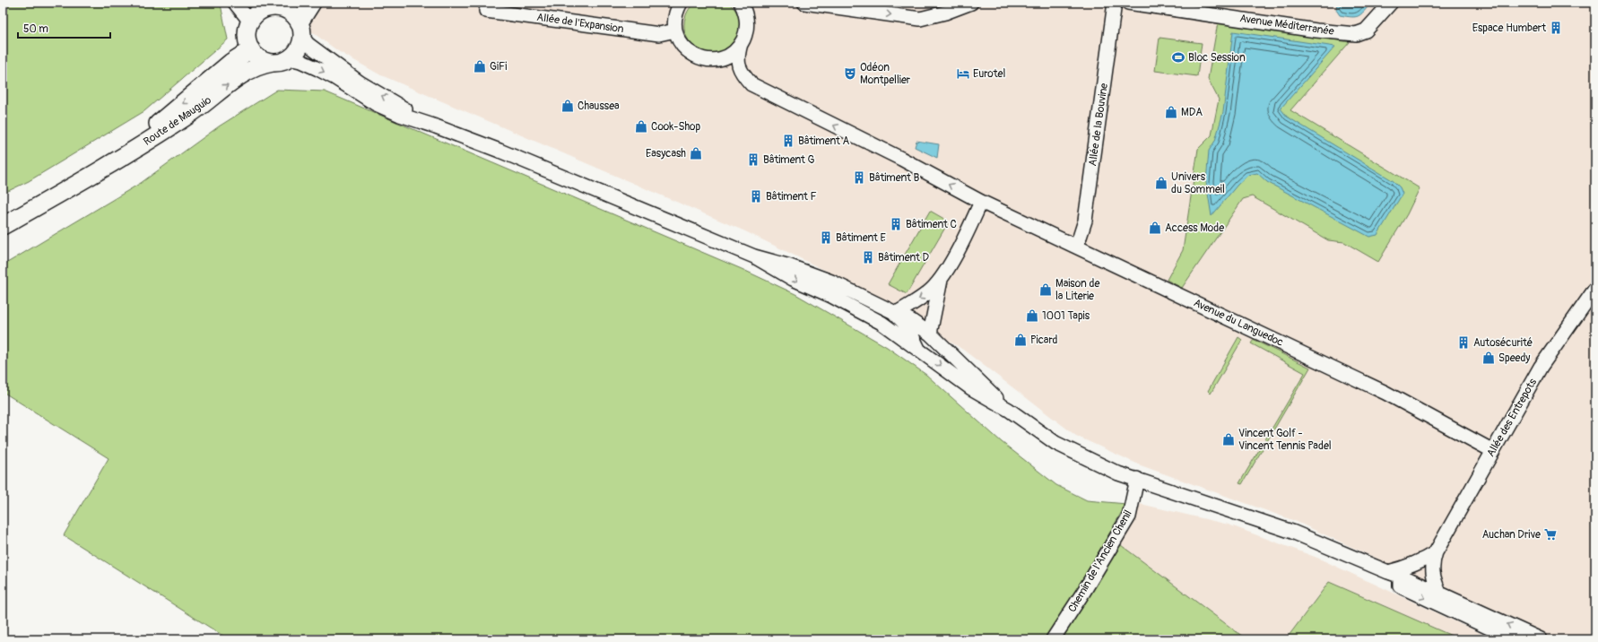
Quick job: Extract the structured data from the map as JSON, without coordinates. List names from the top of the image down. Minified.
{"streets":{"main road":["Route de Mauguio"],"street":["Allée de l'Expansion","Avenue Méditerranée","Allée de la Bouvine","Avenue du Languedoc","Allée des Entrepots","Chemin de l'Ancien Chenil"]},"crossings":[["Allée de la Bouvine","Avenue du Languedoc"],["Avenue du Languedoc","Allée des Entrepots"]],"places":{"building":["Espace Humbert","Bâtiment A","Bâtiment G","Bâtiment B","Bâtiment F","Bâtiment C","Bâtiment E","Bâtiment D","Autosécurité"],"sports":["Bloc Session"],"shop":["GiFi","Chaussea","MDA","Cook-Shop","Easycash","Univers du Sommeil","Access Mode","Maison de la Literie","1001 Tapis","Picard","Speedy","Vincent Golf - Vincent Tennis Padel"],"theatre":["Odéon Montpellier"],"hotel":["Eurotel"],"supermarket":["Auchan Drive"]},"scale_bar":"50 m"}
